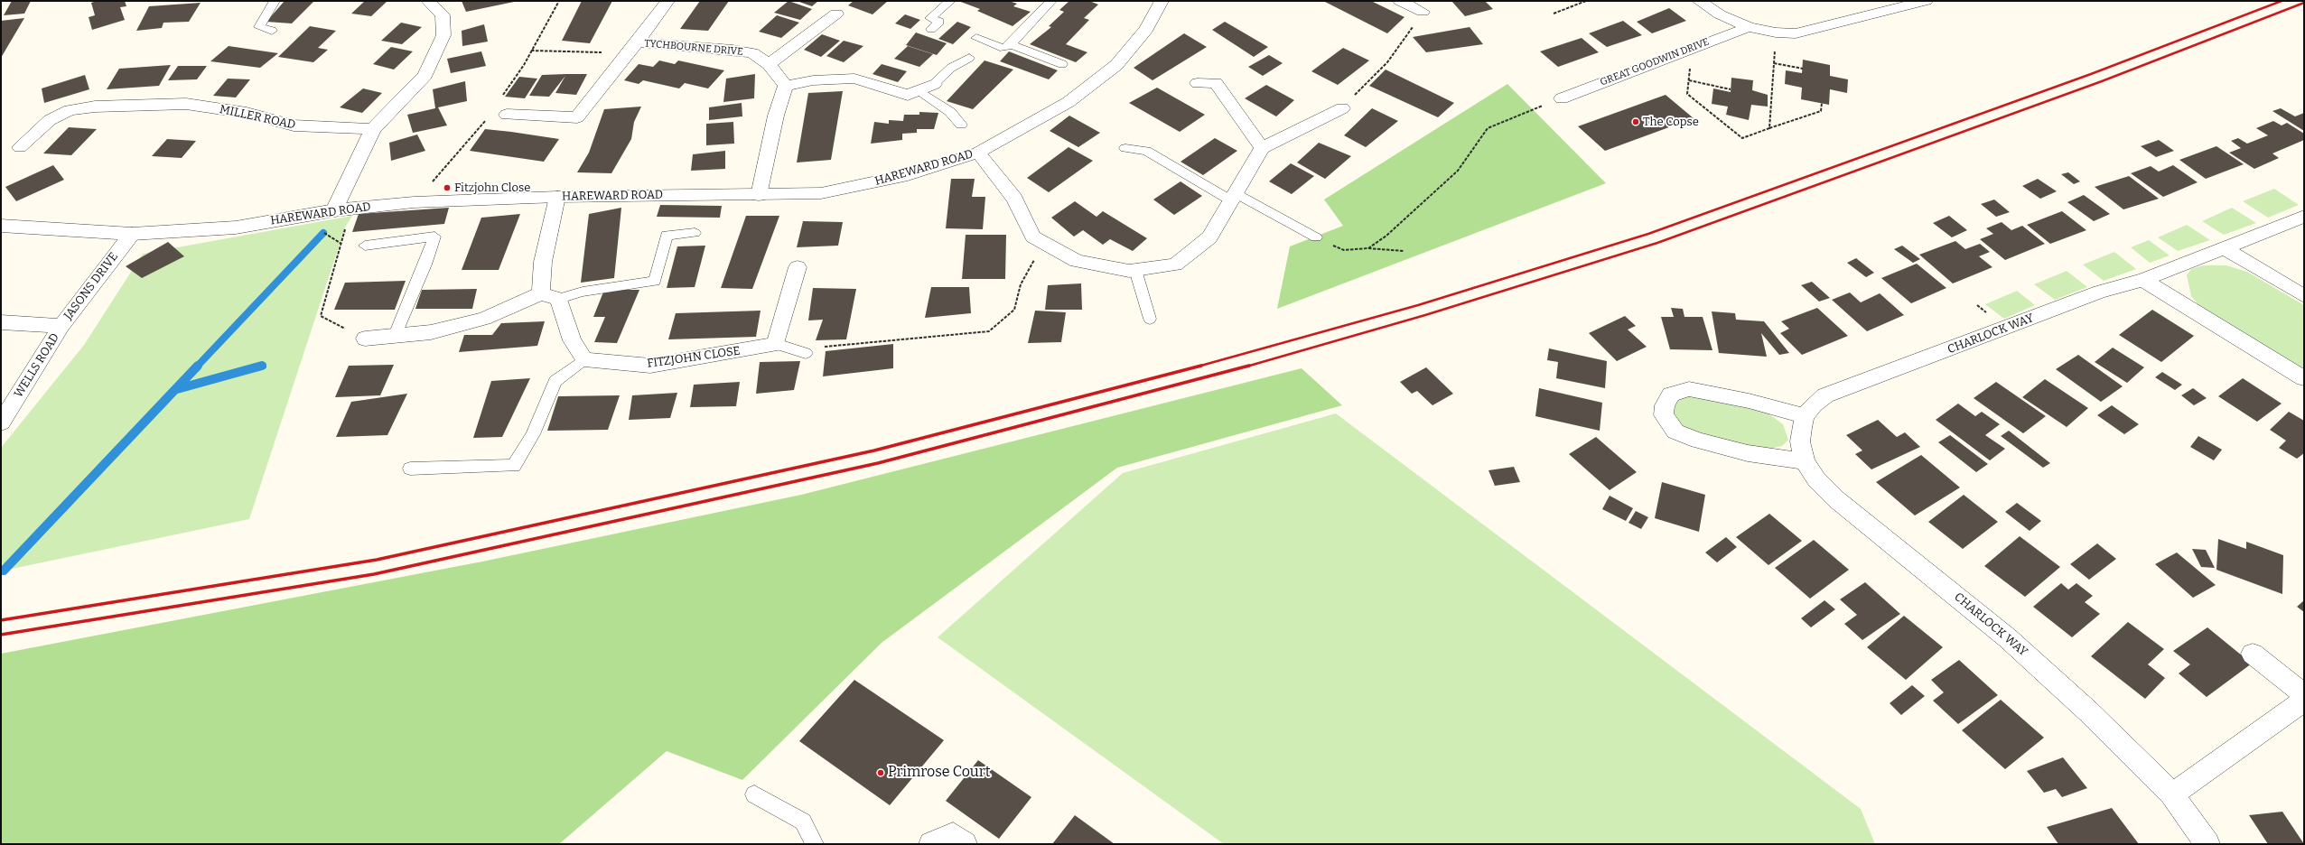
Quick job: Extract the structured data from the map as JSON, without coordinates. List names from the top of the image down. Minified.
{"streets":{"street":["TYCHBOURNE DRIVE","GREAT GOODWIN DRIVE","MILLER ROAD","HAREWARD ROAD","JASONS DRIVE","CHARLOCK WAY","FITZJOHN CLOSE","WELLS ROAD"]},"crossings":[["HAREWARD ROAD","JASONS DRIVE"],["JASONS DRIVE","WELLS ROAD"]],"places":["The Copse","Fitzjohn Close","Primrose Court"]}
